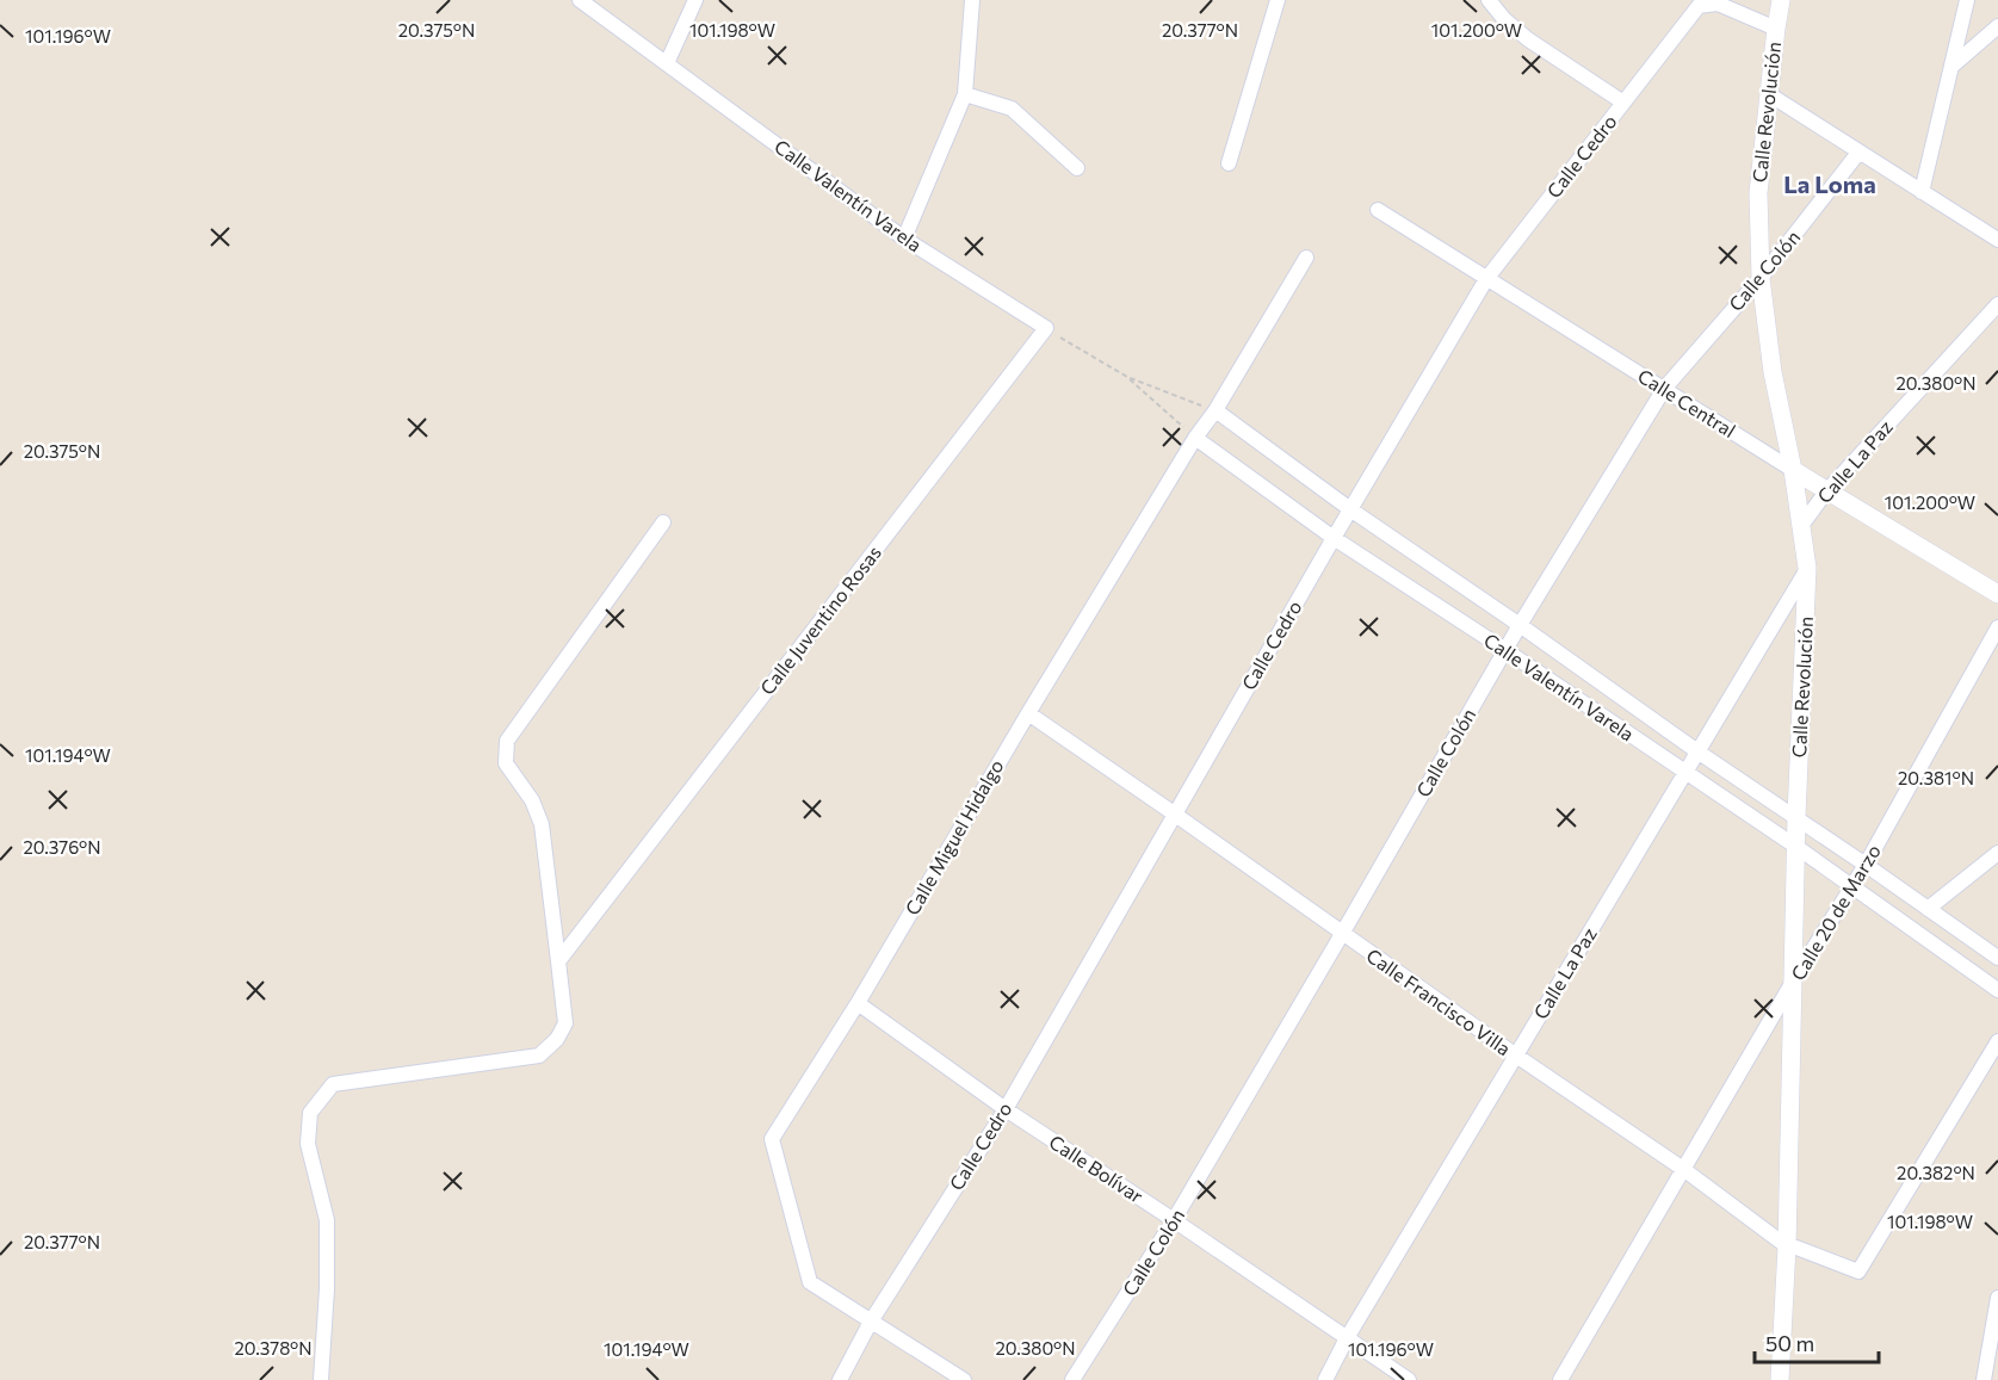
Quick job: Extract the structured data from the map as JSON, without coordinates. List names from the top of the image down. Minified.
{"streets":{"street":["Calle Revolución","Calle Cedro","Calle Valentín Varela","Calle Colón","Calle Central","Calle La Paz","Calle Juventino Rosas","Calle Miguel Hidalgo","Calle 20 de Marzo","Calle Francisco Villa","Calle Bolívar"]},"crossings":[["Calle Revolución","Calle Cedro"],["Calle Revolución","Calle Valentín Varela"],["Calle Revolución","Calle Colón"],["Calle Revolución","Calle Central"],["Calle Revolución","Calle La Paz"],["Calle Revolución","Calle 20 de Marzo"],["Calle Revolución","Calle Francisco Villa"],["Calle Cedro","Calle Valentín Varela"],["Calle Cedro","Calle Central"],["Calle Cedro","Calle Miguel Hidalgo"],["Calle Cedro","Calle Francisco Villa"],["Calle Cedro","Calle Bolívar"],["Calle Valentín Varela","Calle Colón"],["Calle Valentín Varela","Calle La Paz"],["Calle Valentín Varela","Calle Juventino Rosas"],["Calle Valentín Varela","Calle Miguel Hidalgo"],["Calle Valentín Varela","Calle 20 de Marzo"],["Calle Colón","Calle Central"],["Calle Colón","Calle Francisco Villa"],["Calle Colón","Calle Bolívar"],["Calle Central","Calle La Paz"],["Calle La Paz","Calle Francisco Villa"],["Calle La Paz","Calle Bolívar"],["Calle Miguel Hidalgo","Calle Francisco Villa"],["Calle Miguel Hidalgo","Calle Bolívar"],["Calle 20 de Marzo","Calle Francisco Villa"]],"districts":["La Loma"],"scale_bar":"50 m","coordinates":["101.198°W","101.200°W","20.375°N","20.377°N","101.196°W","20.380°N","101.194°W","20.381°N","20.376°N","20.382°N","20.378°N"]}
